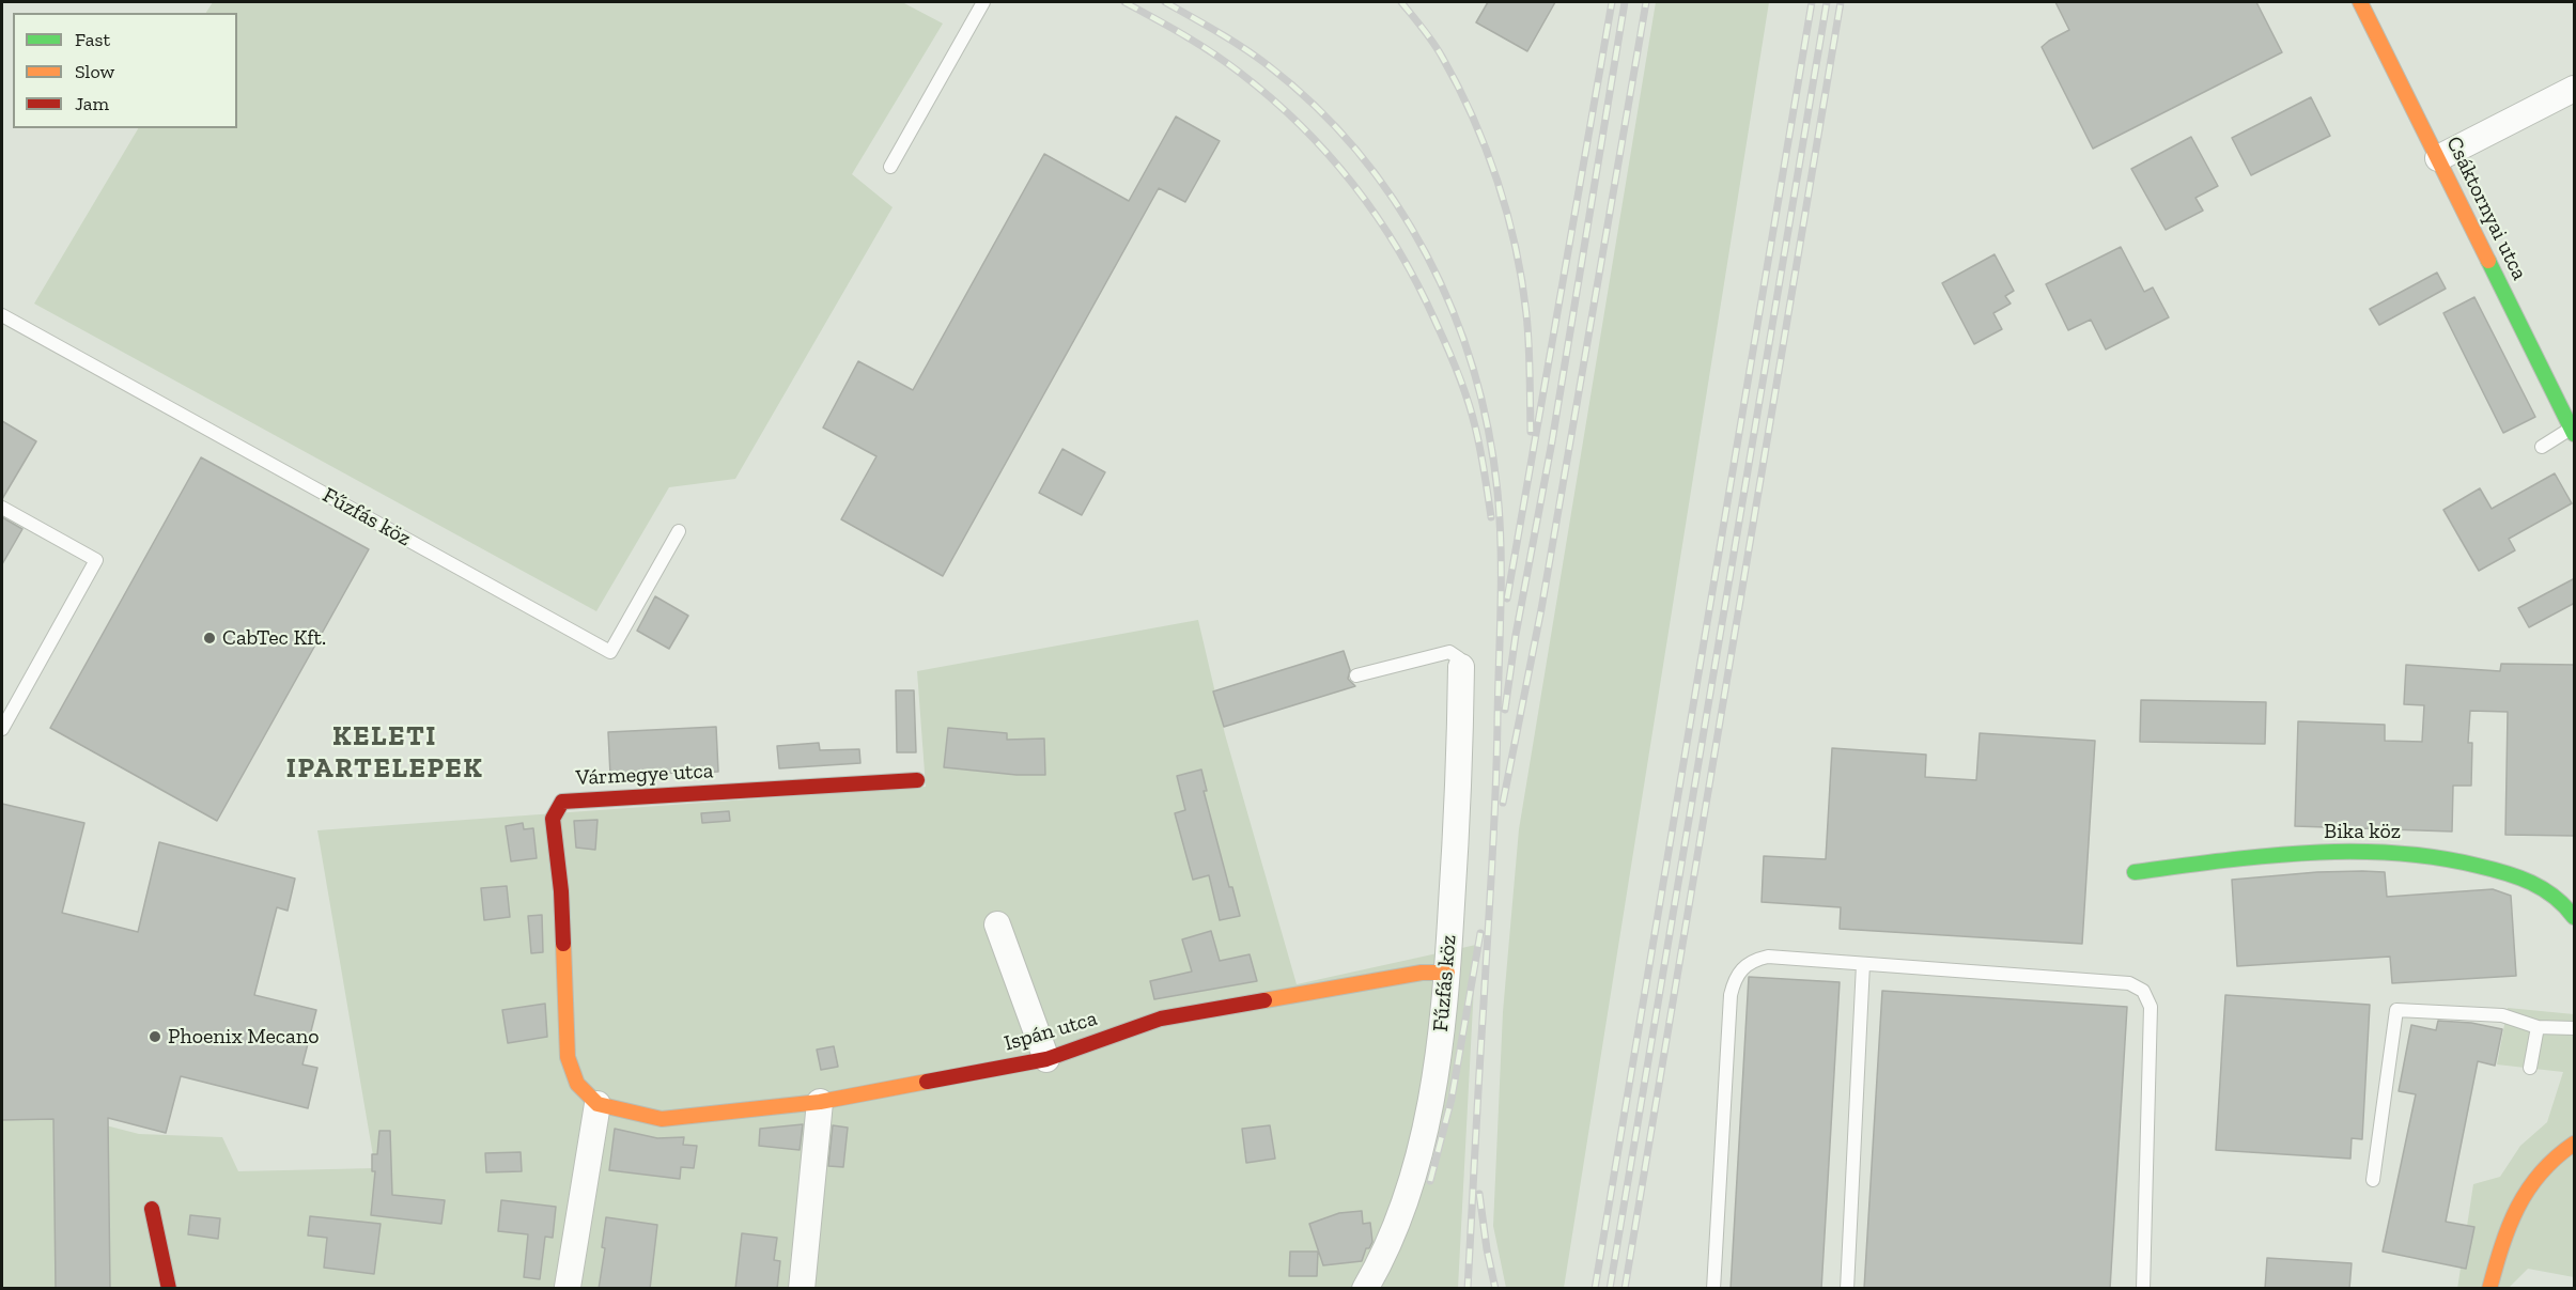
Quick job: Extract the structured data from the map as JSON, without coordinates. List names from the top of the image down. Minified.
{"streets":{"street":["Csáktornyai utca","Fűzfás köz","Vármegye utca","Bika köz","Ispán utca"]},"crossings":[["Fűzfás köz","Ispán utca"],["Vármegye utca","Ispán utca"]],"districts":["KELETI IPARTELEPEK"],"places":["CabTec Kft.","Phoenix Mecano"],"legend":["Fast","Slow","Jam"]}
